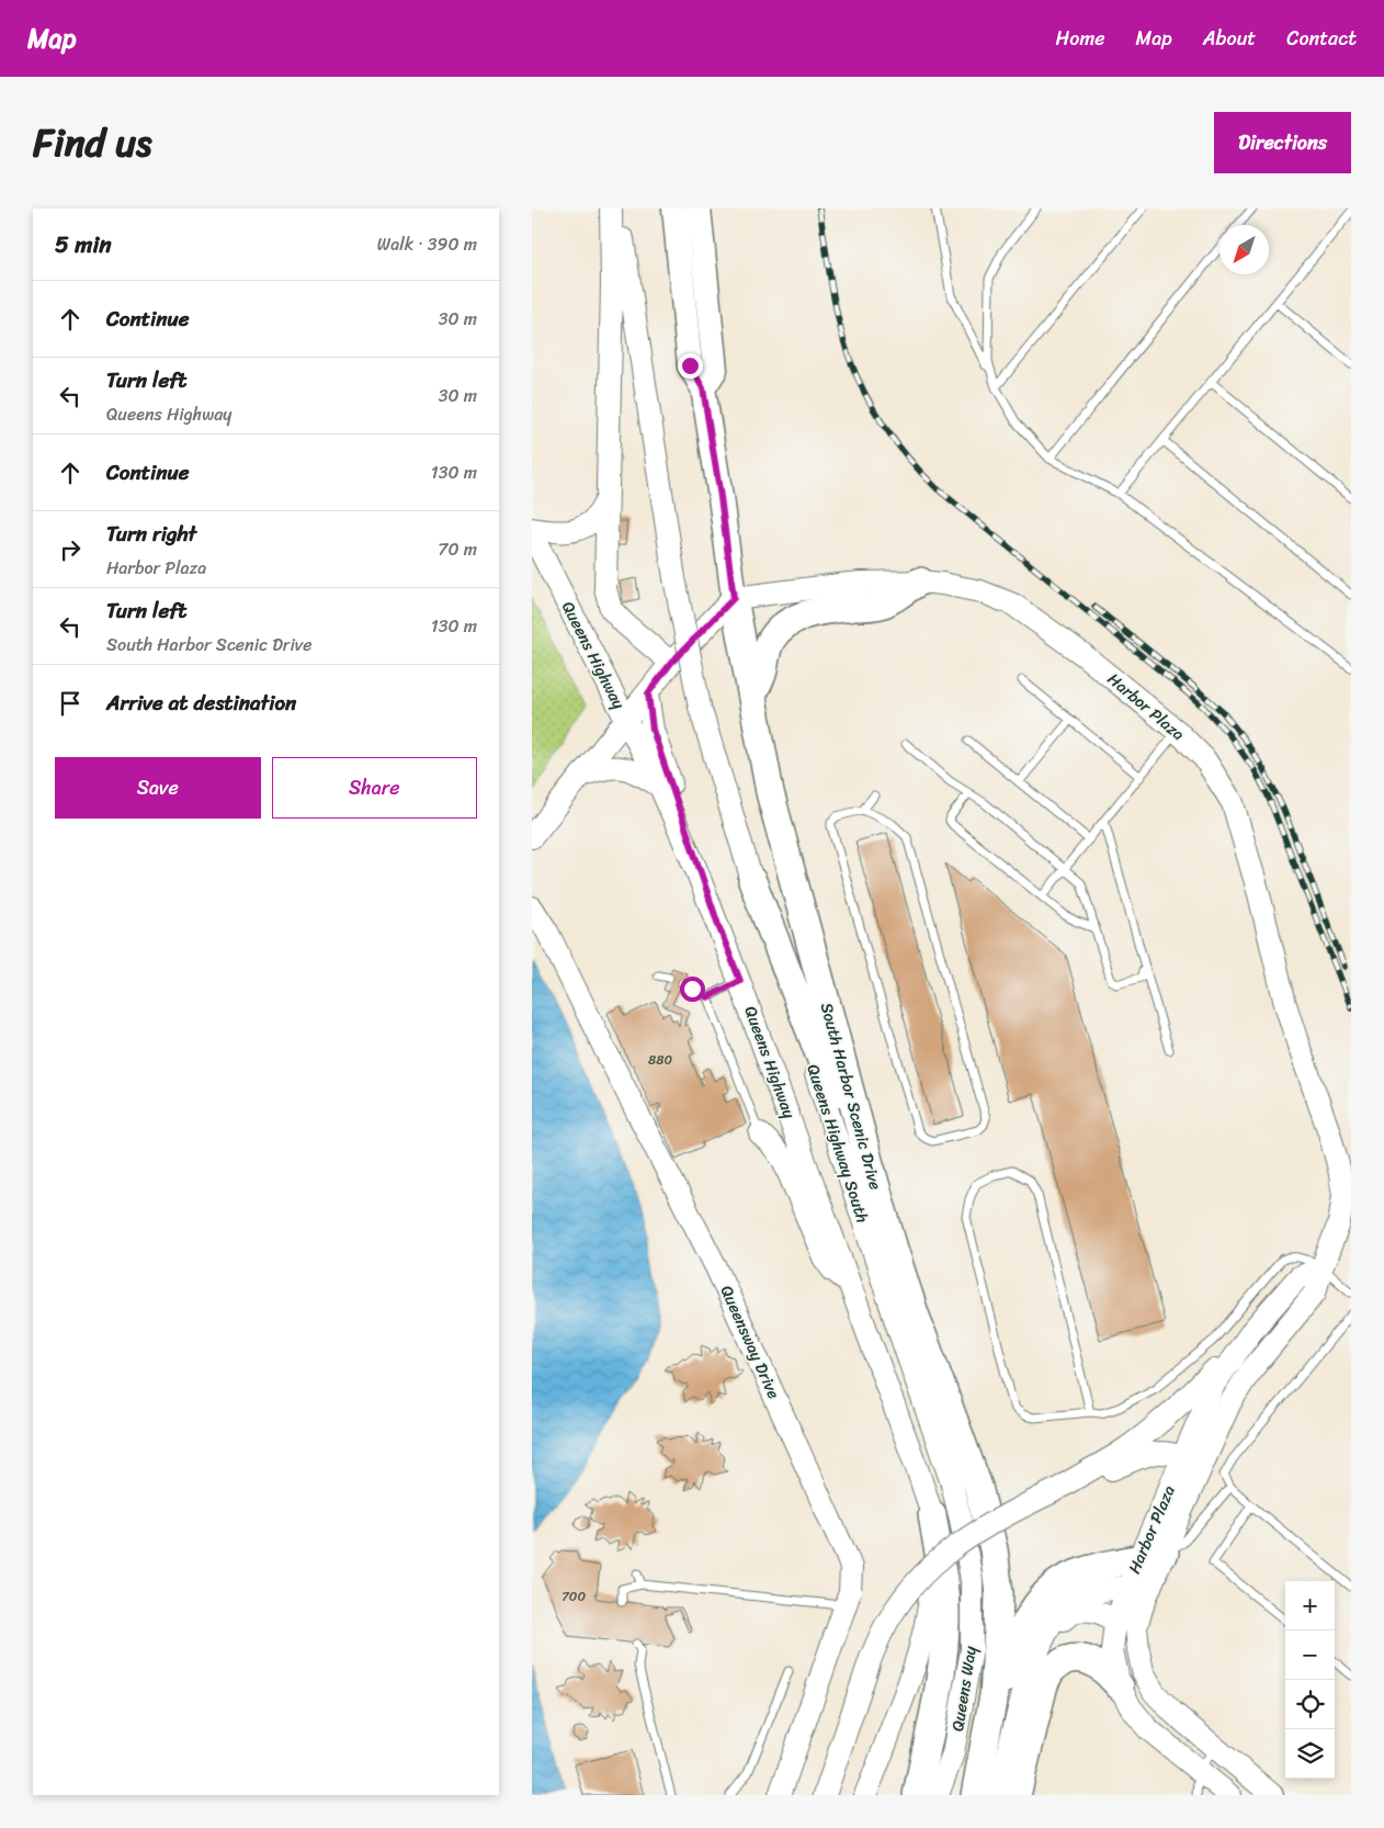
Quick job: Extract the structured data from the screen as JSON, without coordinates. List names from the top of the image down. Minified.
{"streets":{"highway":["South Harbor Scenic Drive"],"main road":["Queens Highway","Harbor Plaza","Queens Highway South","Queensway Drive","Queens Way"]},"crossings":[["Harbor Plaza","South Harbor Scenic Drive"],["Queens Highway South","Queens Way"]],"house_numbers":["880","700"],"north":"bottom left","page":{"header":"Map","nav":["Home","Map","About","Contact"],"title":"Find us","buttons":["Directions",["Save","Share"]],"heading":["5 min","Walk · 390 m"],"list":[["Continue","30 m"],["Turn left","Queens Highway","30 m"],["Continue","130 m"],["Turn right","Harbor Plaza","70 m"],["Turn left","South Harbor Scenic Drive","130 m"],"Arrive at destination"],"map_buttons":["+","−"]}}
